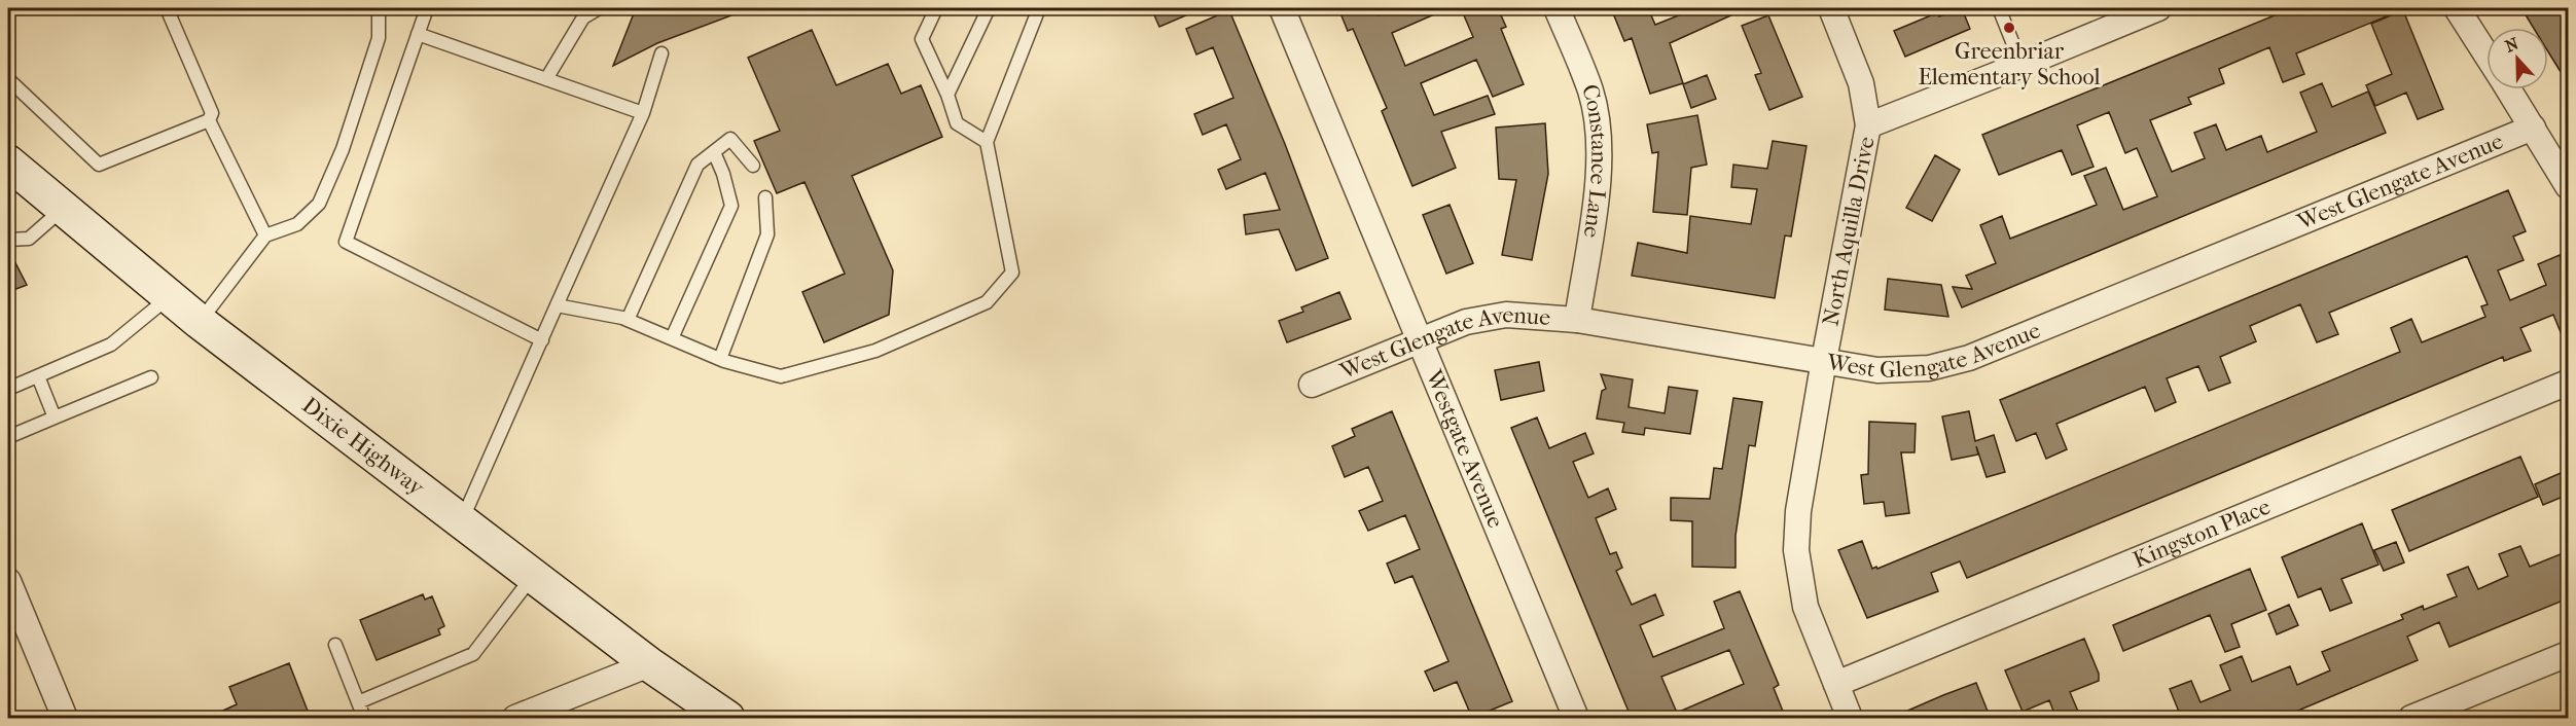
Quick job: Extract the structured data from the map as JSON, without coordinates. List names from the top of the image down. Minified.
{"streets":{"main road":["Dixie Highway"],"street":["Constance Lane","West Glengate Avenue","North Aquilla Drive","Westgate Avenue","Kingston Place"]},"crossings":[["Constance Lane","West Glengate Avenue"],["West Glengate Avenue","North Aquilla Drive"],["West Glengate Avenue","Westgate Avenue"],["North Aquilla Drive","Kingston Place"]],"places":["Greenbriar Elementary School"],"north":"top"}
